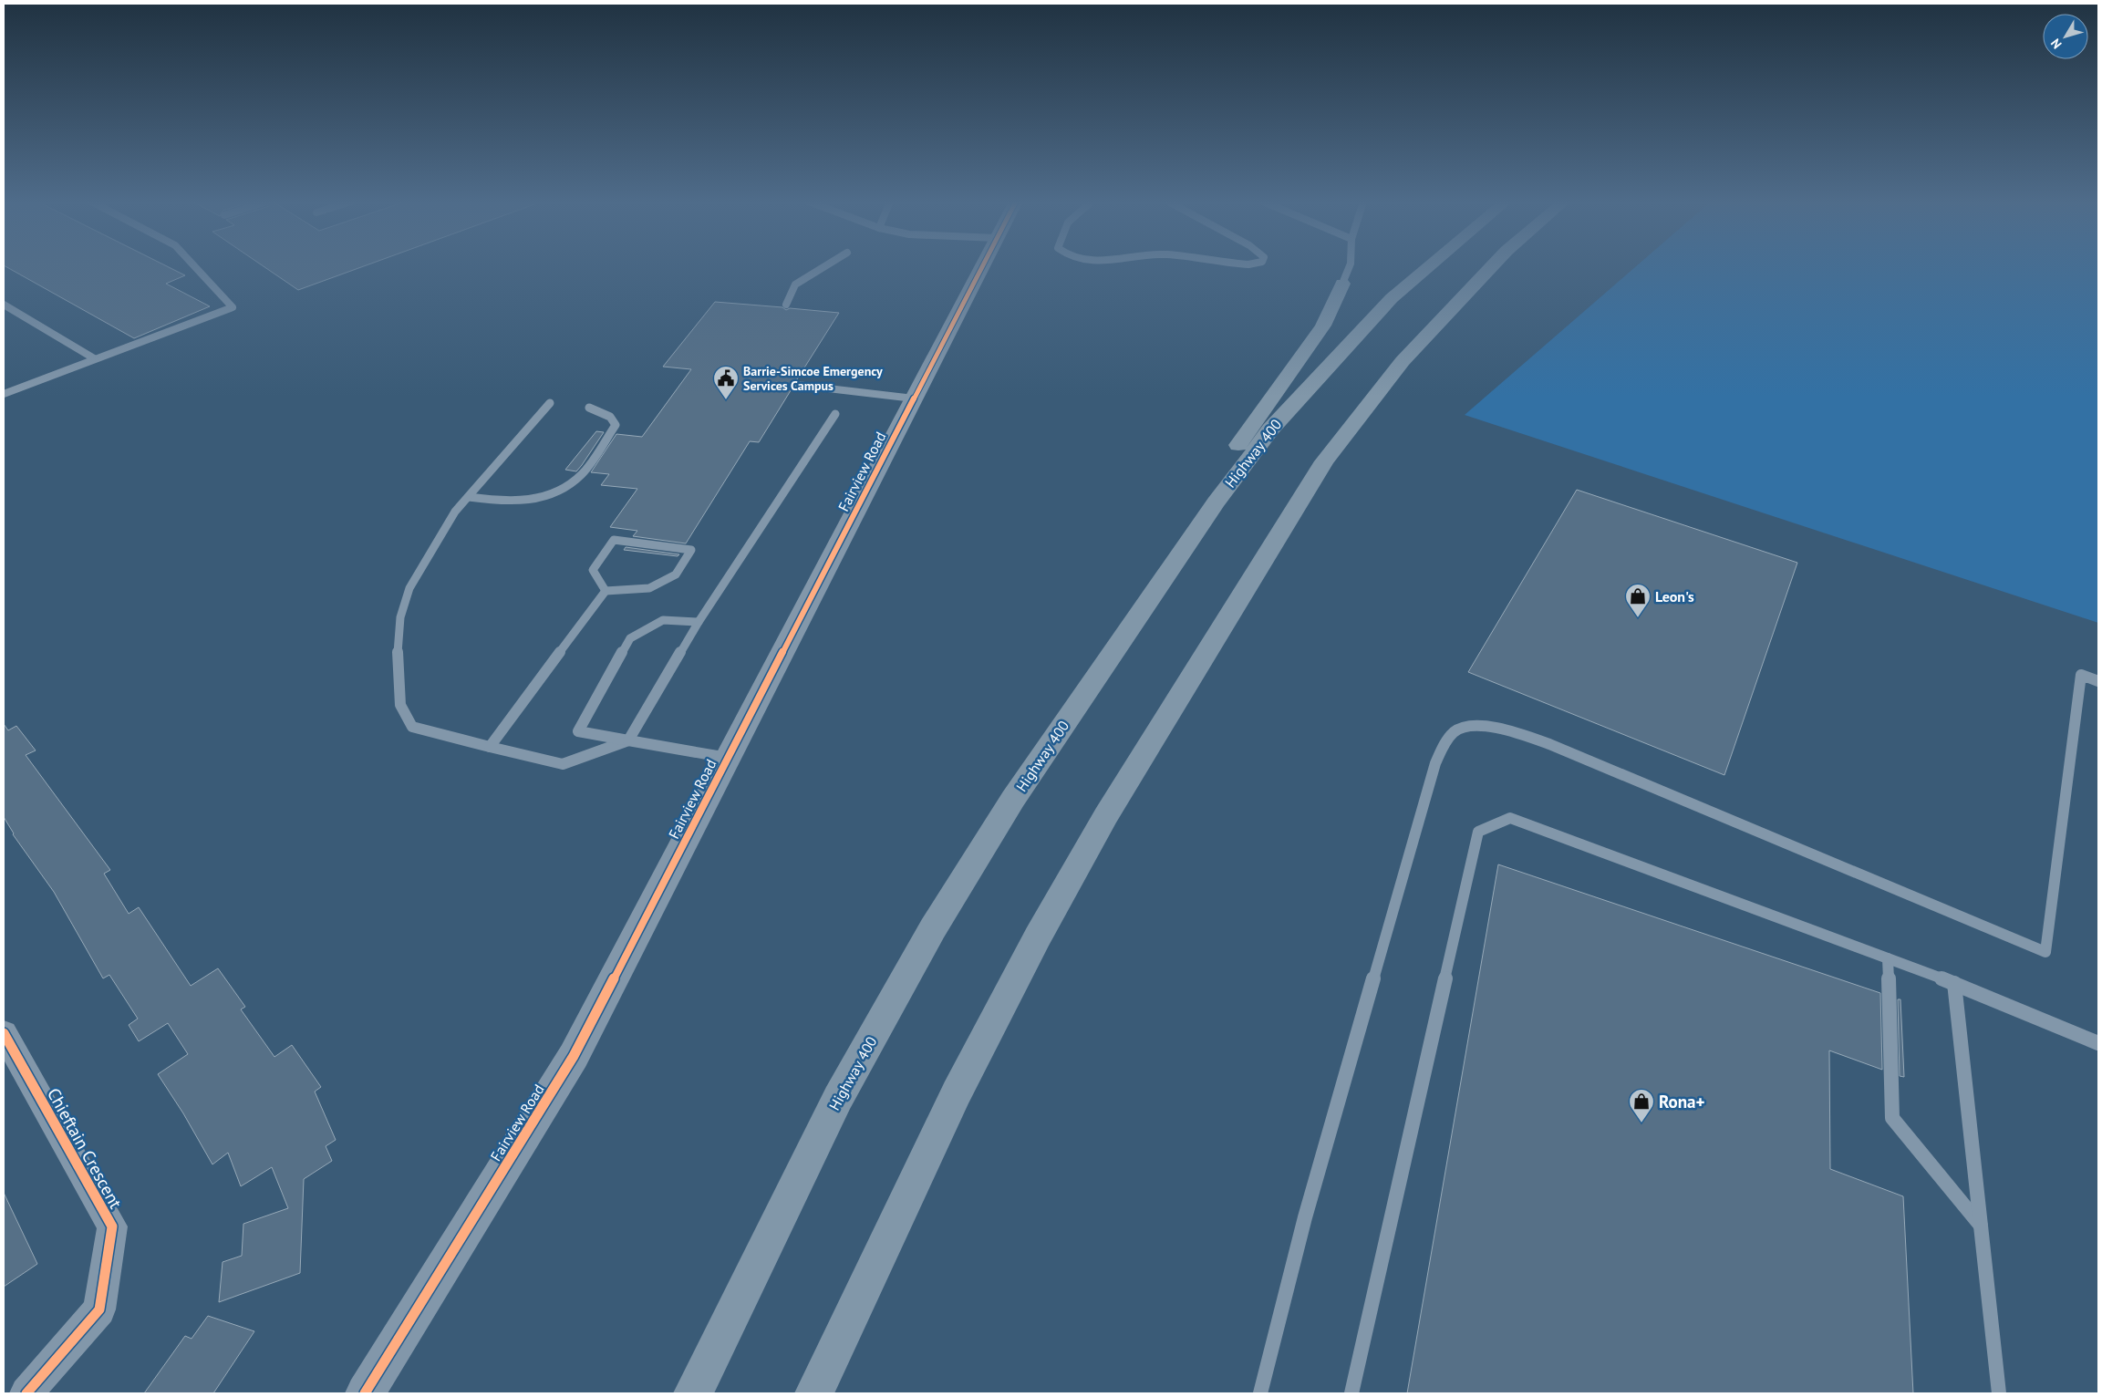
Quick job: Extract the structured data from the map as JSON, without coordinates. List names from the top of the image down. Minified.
{"streets":{"highway":["Highway 400"],"street":["Fairview Road","Chieftain Crescent"]},"places":{"public building":["Barrie-Simcoe Emergency Services Campus"],"shop":["Leon's","Rona+"]},"north":"bottom left"}
